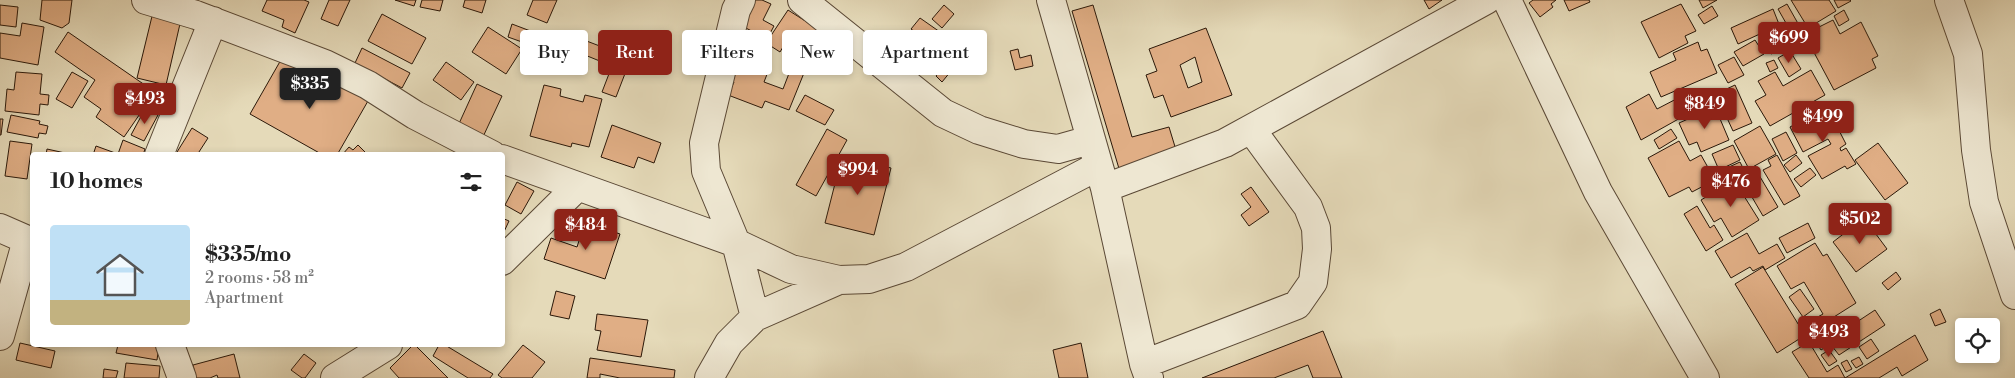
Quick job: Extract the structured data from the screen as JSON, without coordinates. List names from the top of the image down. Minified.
{"page":{"price":["$699","$335","$493","$849","$499","$994","$476","$502","$484","$493"],"chip":["Buy","Rent","Filters","New","Apartment"],"heading":"10 homes","list":[{"name":"$335/mo","note":"2 rooms · 58 m² · Apartment"}]}}
